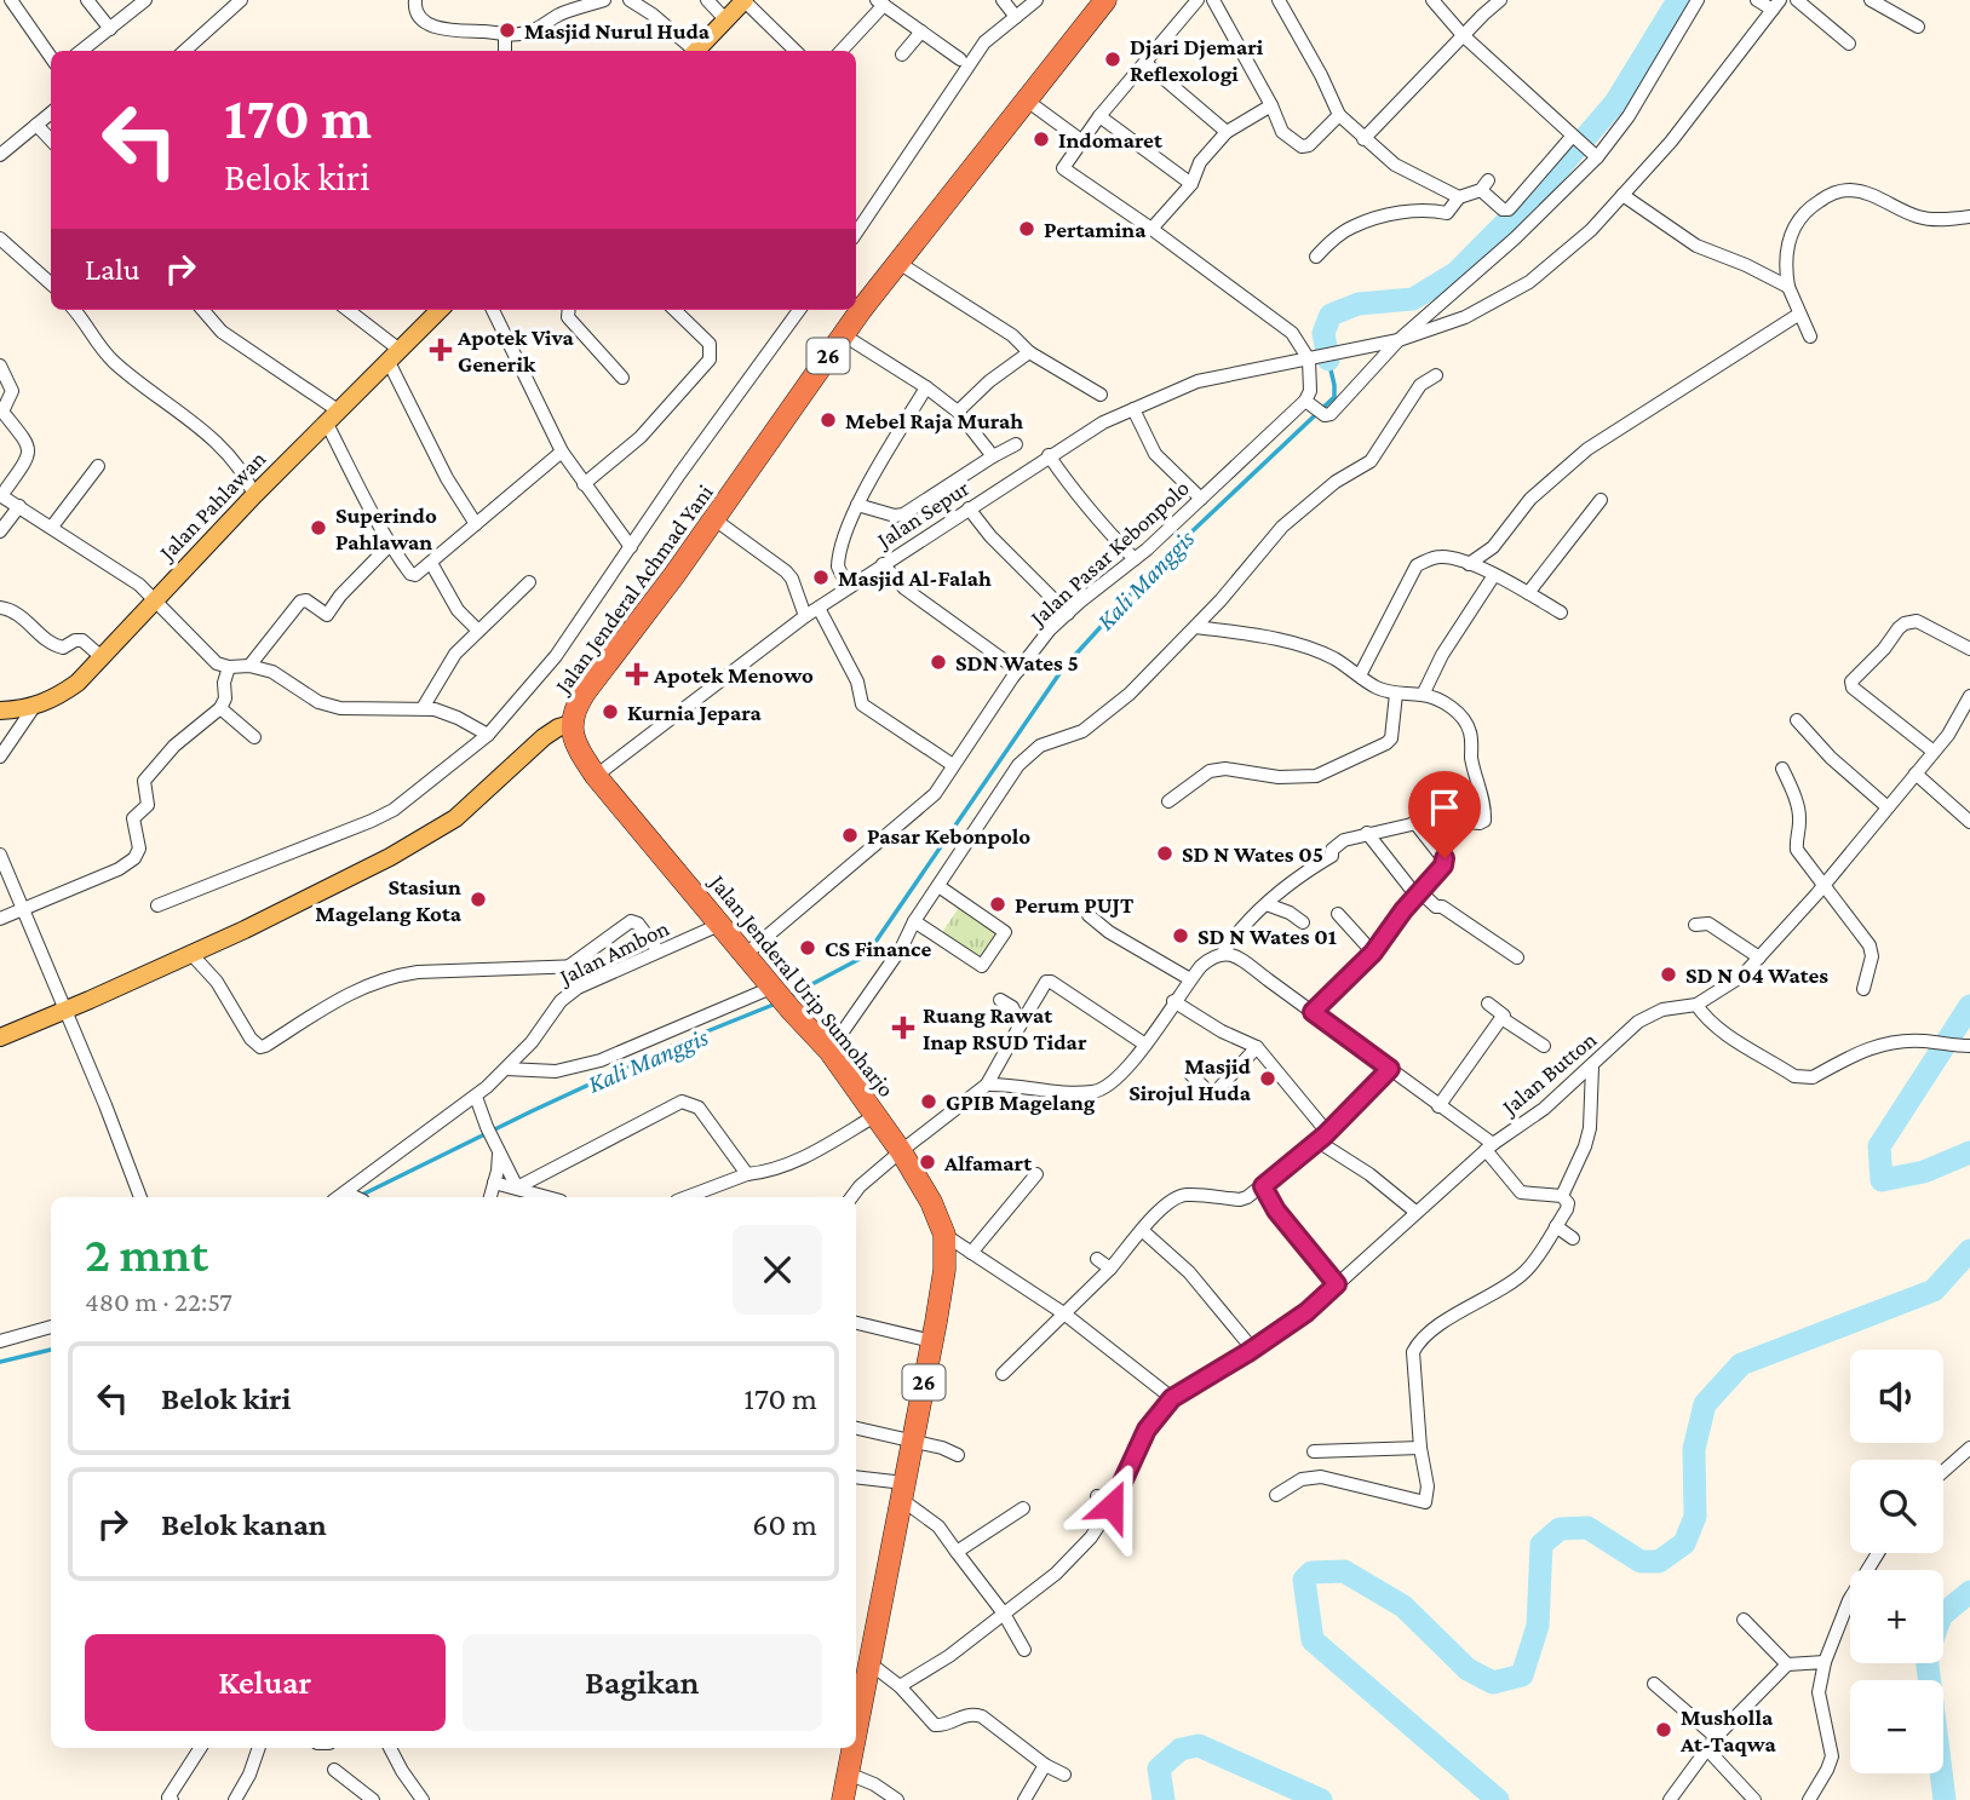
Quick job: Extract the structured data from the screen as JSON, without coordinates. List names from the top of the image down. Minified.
{"streets":{"highway":["26","Jalan Jenderal Achmad Yani","Jalan Jenderal Urip Sumoharjo"],"main road":["Jalan Pahlawan"],"street":["Jalan Sepur","Jalan Pasar Kebonpolo","Jalan Ambon","Jalan Button"]},"crossings":[["Jalan Sepur","Jalan Pasar Kebonpolo"],["Jalan Sepur","Jalan Jenderal Urip Sumoharjo"],["Jalan Pasar Kebonpolo","Jalan Jenderal Urip Sumoharjo"],["Jalan Jenderal Achmad Yani","Jalan Jenderal Urip Sumoharjo"],["Jalan Ambon","Jalan Jenderal Urip Sumoharjo"]],"water":["Kali Manggis"],"places":{"other":["Masjid Nurul Huda","Djari Djemari Reflexologi","Indomaret","Pertamina","Mebel Raja Murah","Superindo Pahlawan","Masjid Al-Falah","SDN Wates 5","Kurnia Jepara","Pasar Kebonpolo","SD N Wates 05","Stasiun Magelang Kota","Perum PUJT","SD N Wates 01","CS Finance","SD N 04 Wates","Masjid Sirojul Huda","GPIB Magelang","Alfamart","Musholla At-Taqwa"],"health":["Apotek Viva Generik","Apotek Menowo","Ruang Rawat Inap RSUD Tidar"]},"page":{"turn":["170 m","Belok kiri"],"then":"Lalu","heading":["2 mnt","480 m · 22:57"],"list":[{"name":"Belok kiri","value":"170 m"},{"name":"Belok kanan","value":"60 m"}],"map_buttons":["+","−"],"buttons":["Keluar","Bagikan"]}}
